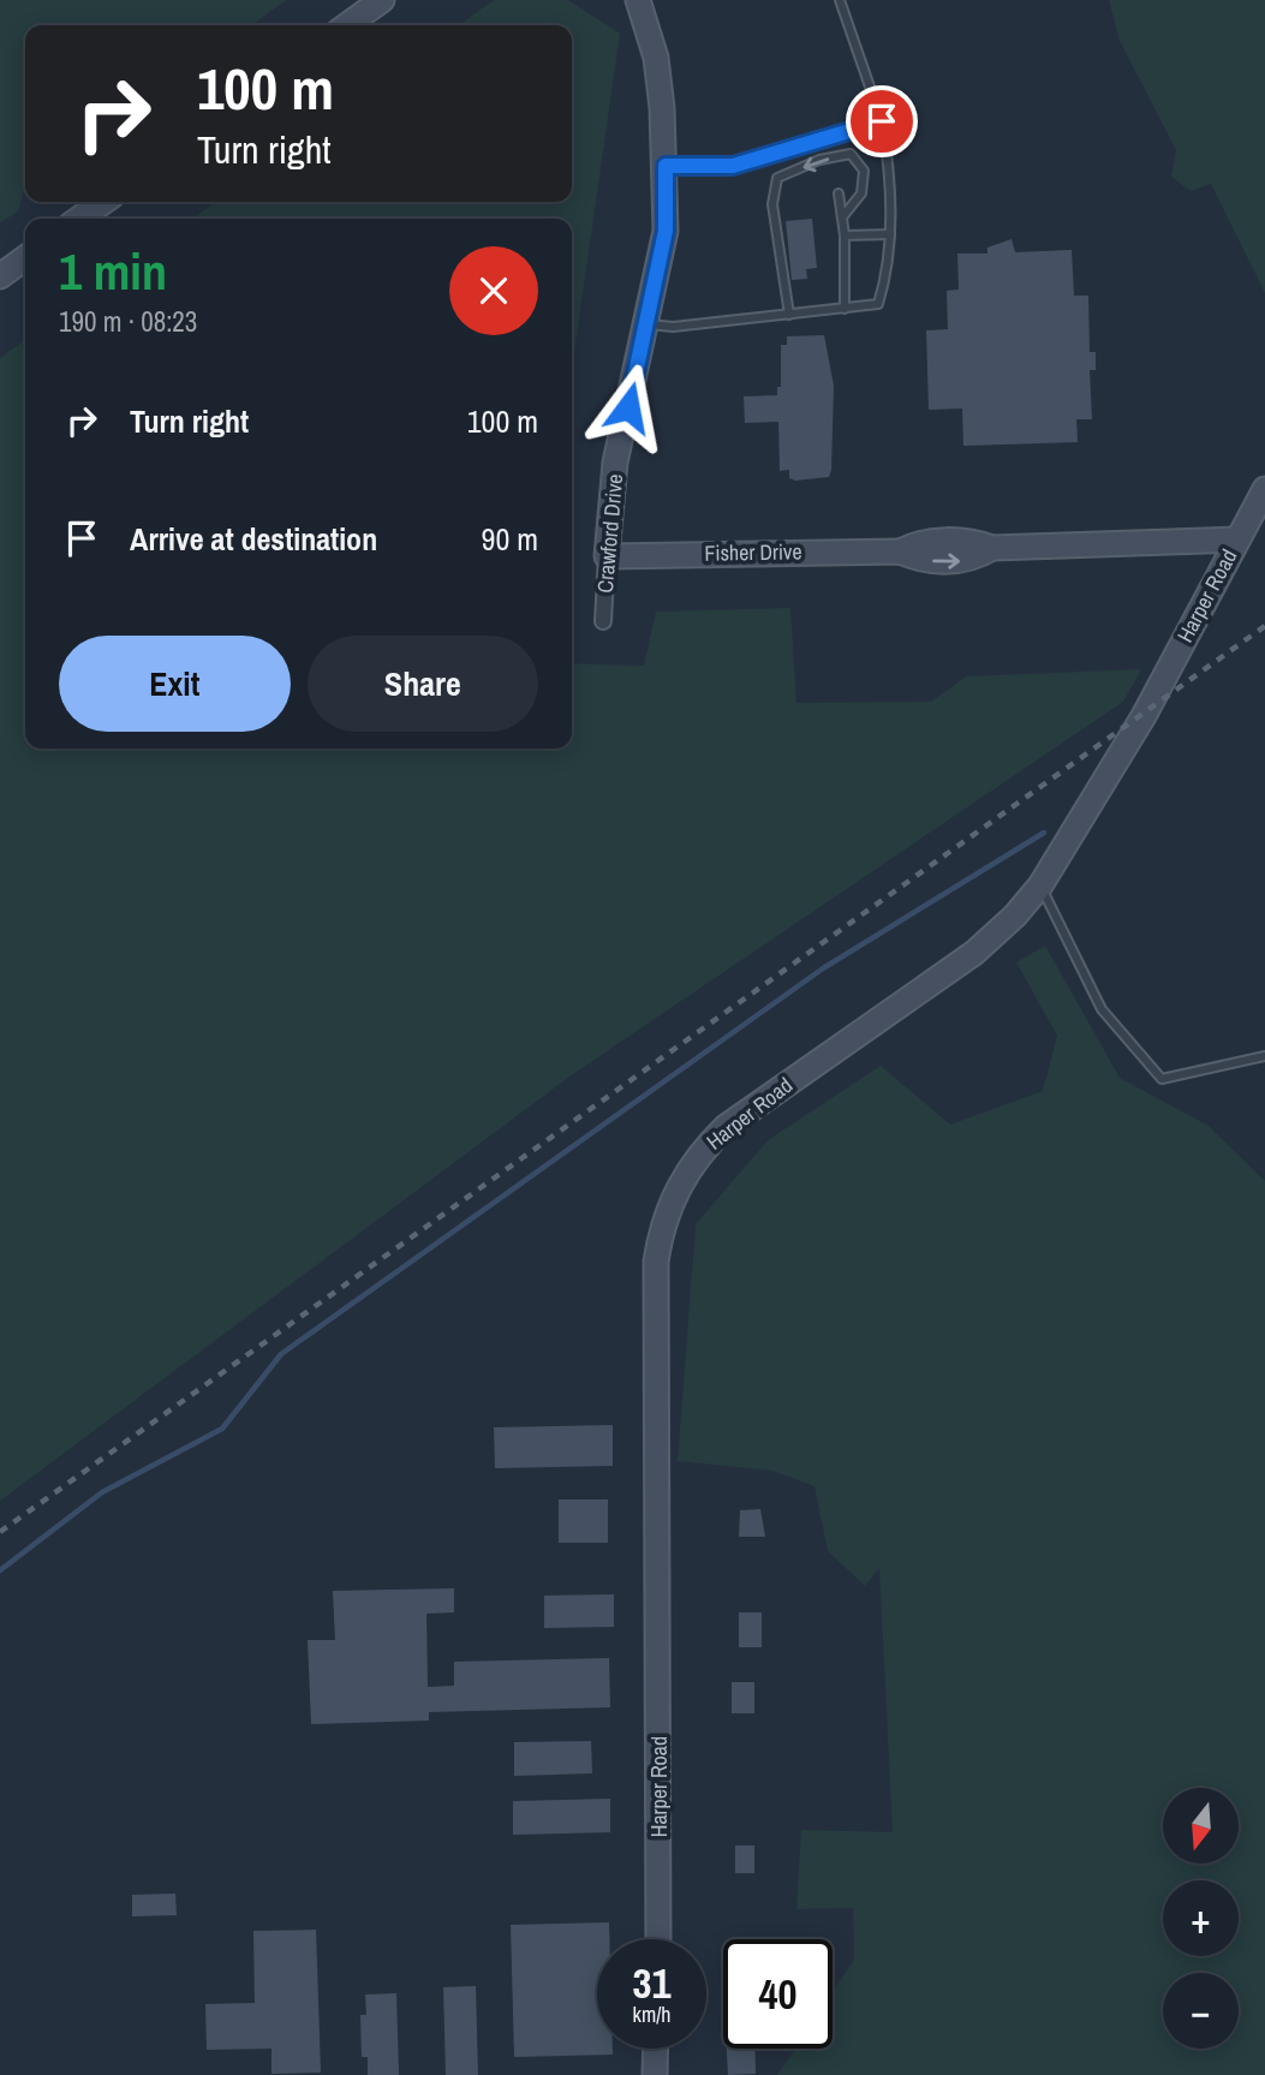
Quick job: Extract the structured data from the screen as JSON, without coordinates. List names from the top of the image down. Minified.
{"streets":{"street":["Crawford Drive","Fisher Drive","Harper Road"]},"crossings":[["Crawford Drive","Fisher Drive"],["Fisher Drive","Harper Road"]],"north":"bottom","page":{"turn":["100 m","Turn right"],"heading":["1 min","190 m · 08:23"],"list":[{"name":"Turn right","value":"100 m"},{"name":"Arrive at destination","value":"90 m"}],"buttons":["Exit","Share"],"map_buttons":["+","−"],"speed":"31 km/h","limit":"40"}}
